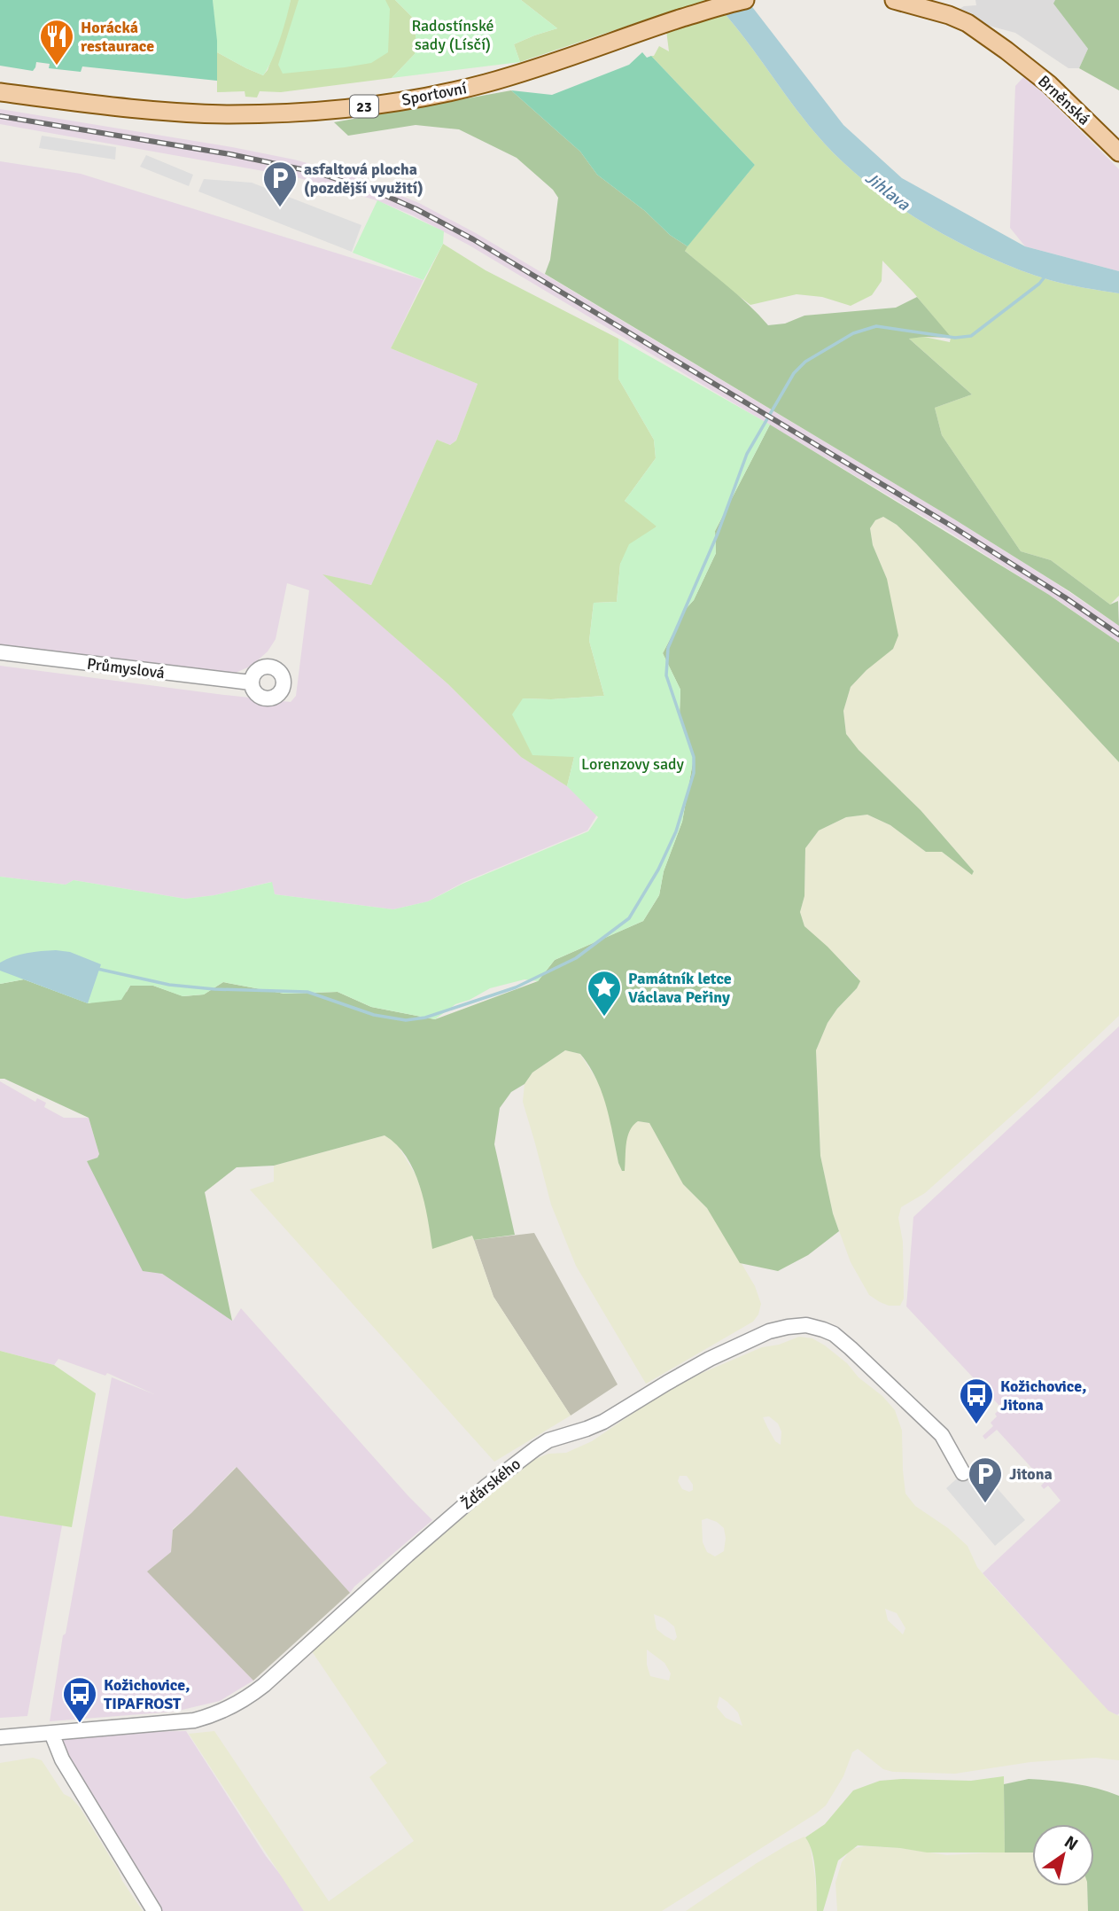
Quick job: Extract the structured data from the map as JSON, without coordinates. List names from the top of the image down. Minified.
{"streets":{"main road":["Sportovní","Brněnská","23"],"street":["Průmyslová","Žďárského"]},"water":["Jihlava"],"parks":["Radostínské sady (Lísčí)","Lorenzovy sady"],"places":{"restaurant":["Horácká restaurace"],"parking":["asfaltová plocha (pozdější využití)","Jitona"],"place":["Památník letce Václava Peřiny"],"bus stop":["Kožichovice, Jitona","Kožichovice, TIPAFROST"]},"north":"top right"}
